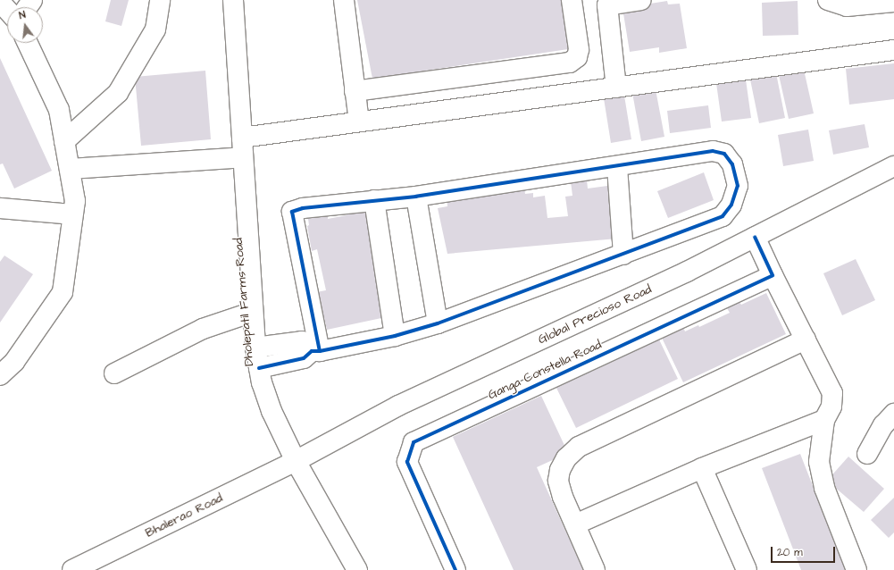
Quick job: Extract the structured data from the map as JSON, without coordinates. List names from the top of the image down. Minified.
{"streets":{"street":["Dholepatil Farms Road","Global Precioso Road","Ganga Constella Road","Bhalerao Road"]},"crossings":[["Dholepatil Farms Road","Global Precioso Road"],["Dholepatil Farms Road","Bhalerao Road"],["Global Precioso Road","Bhalerao Road"]],"scale_bar":"20 m","north":"top"}
